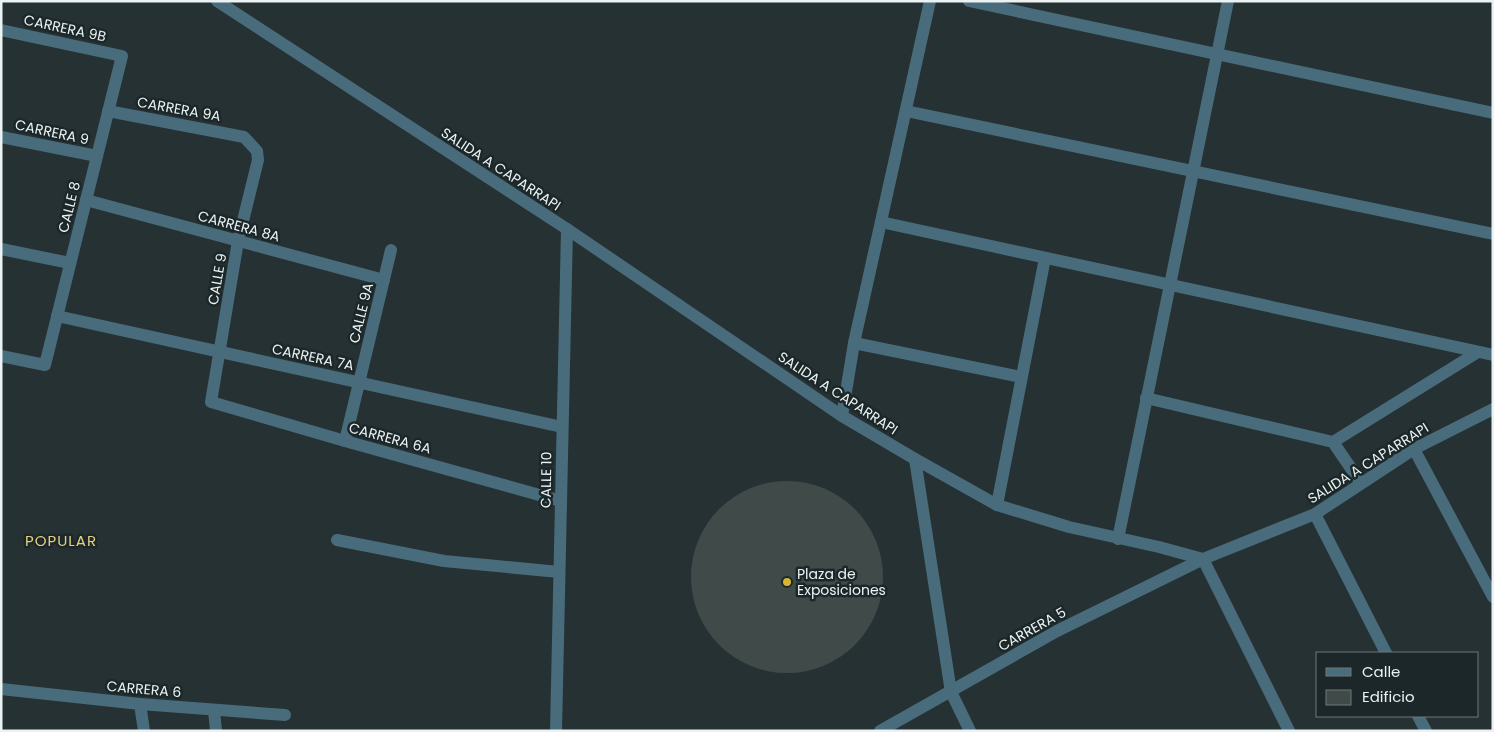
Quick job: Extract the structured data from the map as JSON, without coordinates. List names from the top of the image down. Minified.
{"streets":{"street":["CARRERA 9B","CARRERA 9A","CARRERA 9","SALIDA A CAPARRAPI","CALLE 8","CARRERA 8A","CALLE 9","CALLE 9A","CARRERA 7A","CARRERA 6A","CALLE 10","CARRERA 5","CARRERA 6"]},"crossings":[["CARRERA 9B","CALLE 8"],["CARRERA 9A","CALLE 8"],["CARRERA 9A","CALLE 9"],["CARRERA 9","CALLE 8"],["SALIDA A CAPARRAPI","CALLE 10"],["SALIDA A CAPARRAPI","CARRERA 5"],["CALLE 8","CARRERA 8A"],["CALLE 8","CARRERA 7A"],["CARRERA 8A","CALLE 9"],["CARRERA 8A","CALLE 9A"],["CALLE 9","CARRERA 7A"],["CALLE 9","CARRERA 6A"],["CALLE 9A","CARRERA 7A"],["CALLE 9A","CARRERA 6A"],["CARRERA 7A","CALLE 10"],["CARRERA 6A","CALLE 10"]],"districts":["POPULAR"],"places":["Plaza de Exposiciones"],"legend":["Calle","Edificio"]}
